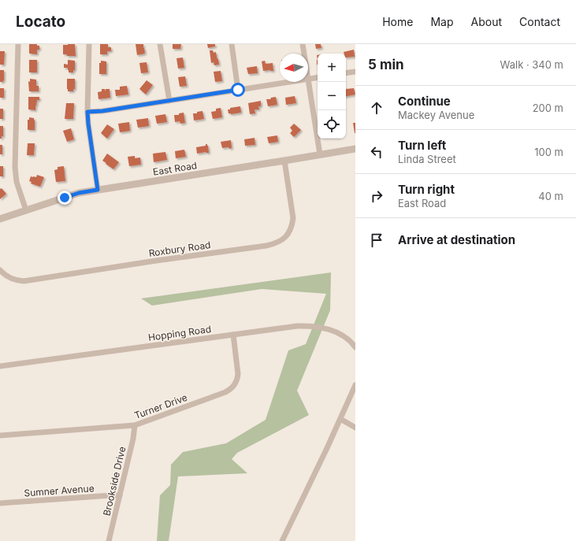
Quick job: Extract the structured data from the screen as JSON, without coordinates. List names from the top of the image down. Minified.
{"streets":{"street":["East Road","Roxbury Road","Hopping Road","Turner Drive","Brookside Drive","Sumner Avenue"]},"crossings":[["East Road","Roxbury Road"],["Hopping Road","Turner Drive"],["Turner Drive","Brookside Drive"],["Brookside Drive","Sumner Avenue"]],"north":"left","page":{"header":"Locato","nav":["Home","Map","About","Contact"],"heading":["5 min","Walk · 340 m"],"map_buttons":["+","−"],"list":[["Continue","Mackey Avenue","200 m"],["Turn left","Linda Street","100 m"],["Turn right","East Road","40 m"],"Arrive at destination"]}}
